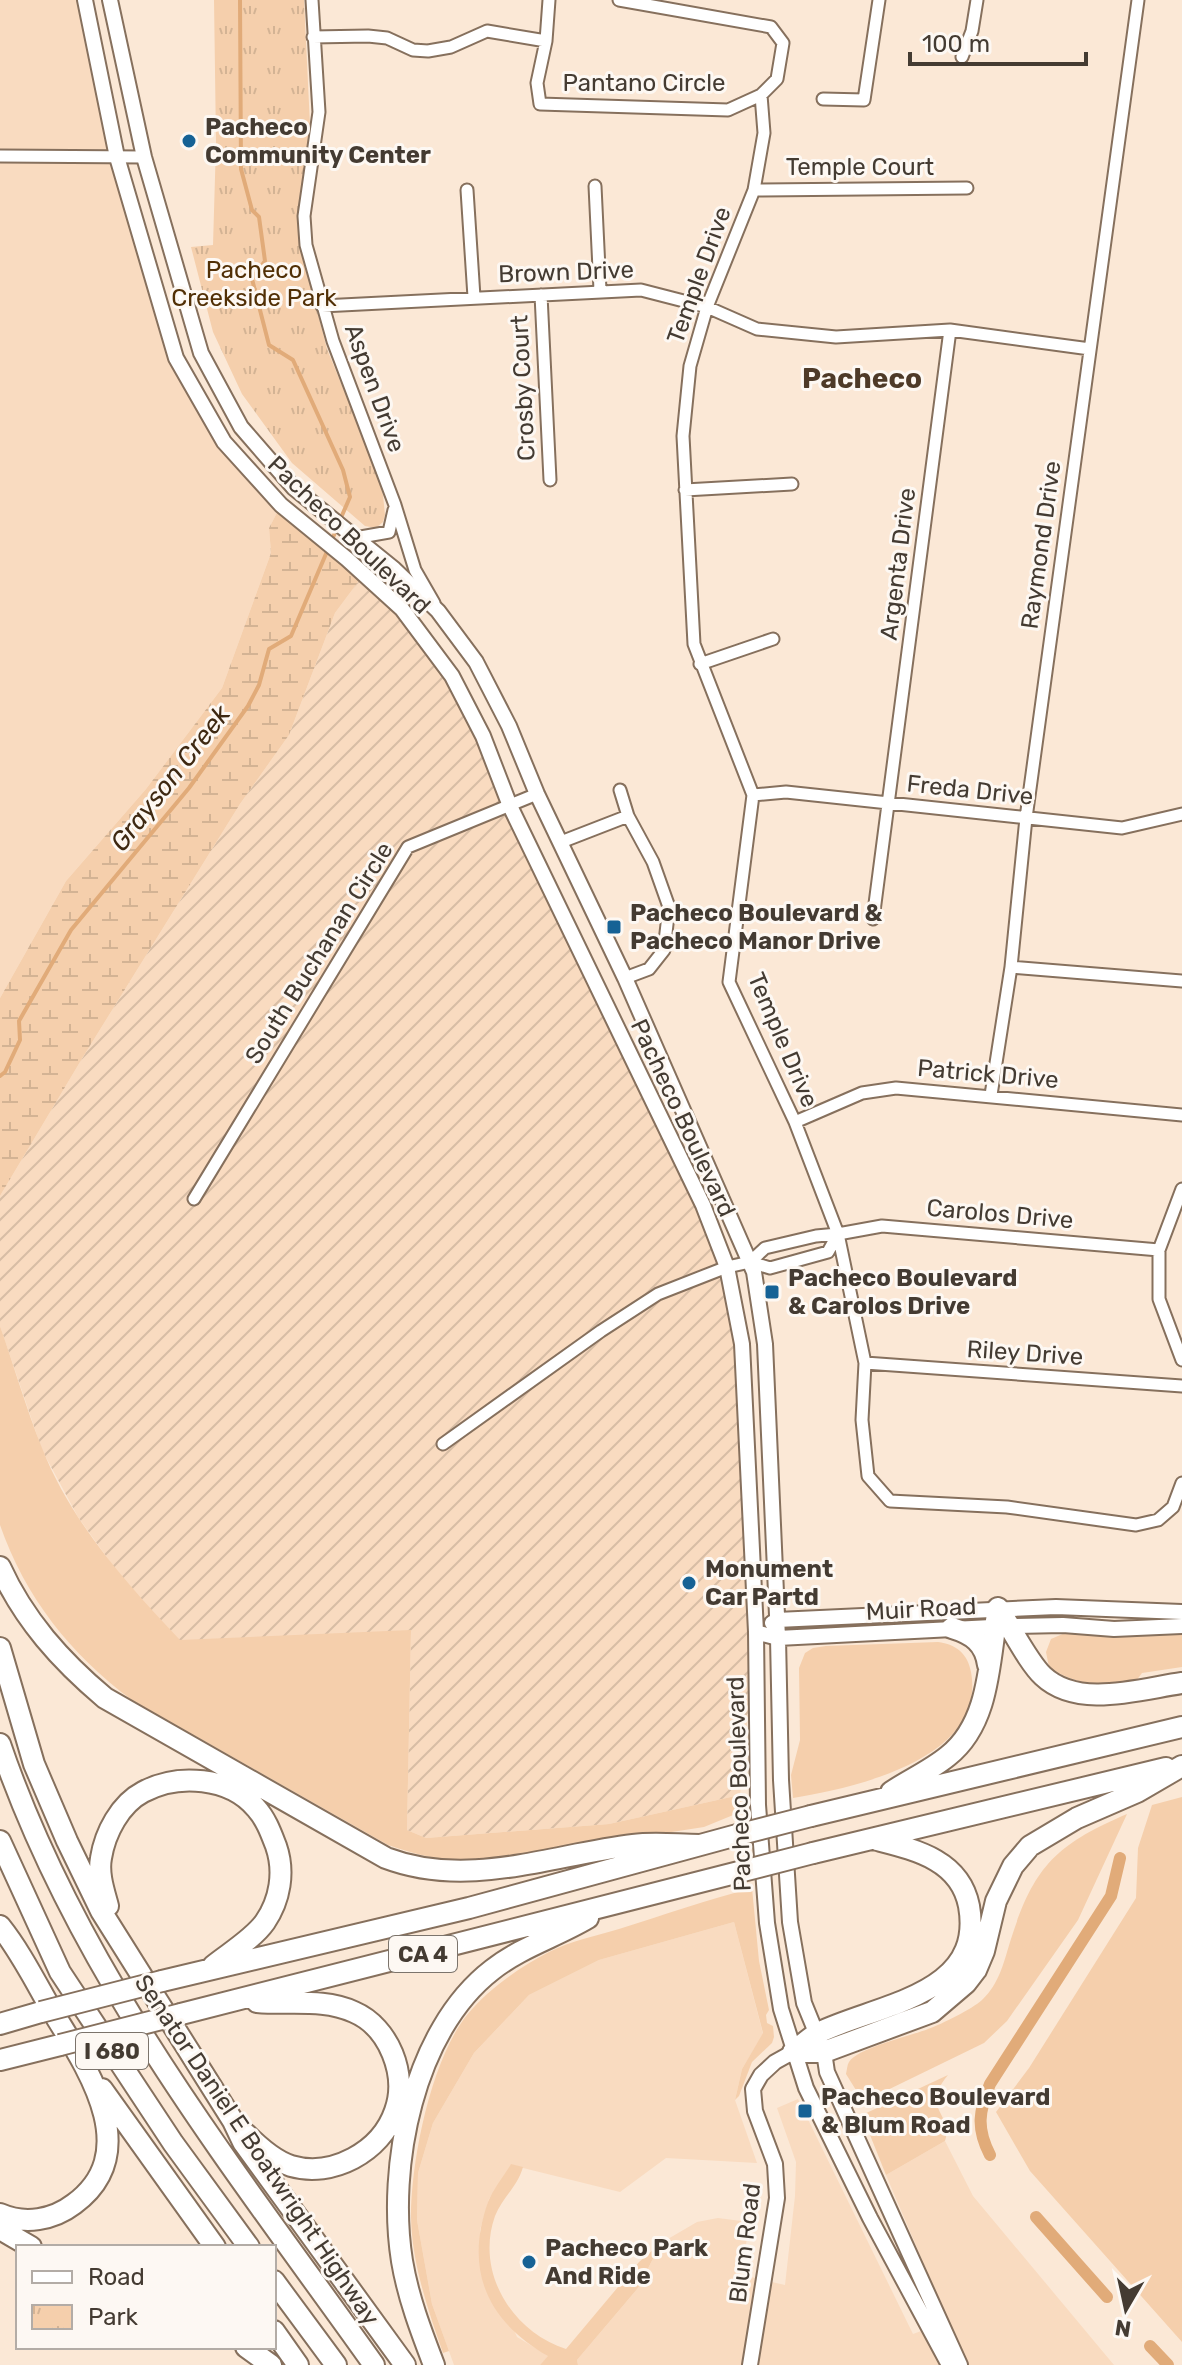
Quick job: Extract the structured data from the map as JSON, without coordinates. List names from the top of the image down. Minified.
{"streets":{"highway":["CA 4","I 680","Senator Daniel E Boatwright Highway"],"main road":["Pacheco Boulevard","Muir Road","Blum Road"],"street":["Pantano Circle","Temple Court","Brown Drive","Temple Drive","Aspen Drive","Crosby Court","Raymond Drive","Argenta Drive","Freda Drive","South Buchanan Circle","Patrick Drive","Carolos Drive","Riley Drive"]},"crossings":[["Pantano Circle","Temple Drive"],["Temple Court","Temple Drive"],["Brown Drive","Temple Drive"],["Brown Drive","Aspen Drive"],["Brown Drive","Crosby Court"],["Brown Drive","Raymond Drive"],["Brown Drive","Argenta Drive"],["Temple Drive","Freda Drive"],["Temple Drive","Patrick Drive"],["Temple Drive","Carolos Drive"],["Temple Drive","Riley Drive"],["Aspen Drive","Pacheco Boulevard"],["Pacheco Boulevard","South Buchanan Circle"],["Pacheco Boulevard","Carolos Drive"],["Pacheco Boulevard","Muir Road"],["Pacheco Boulevard","Blum Road"],["Raymond Drive","Freda Drive"],["Raymond Drive","Patrick Drive"],["Argenta Drive","Freda Drive"]],"districts":["Pacheco"],"water":["Grayson Creek"],"parks":["Pacheco Creekside Park"],"places":{"other":["Pacheco Community Center","Monument Car Partd","Pacheco Park And Ride"],"transit":["Pacheco Boulevard & Pacheco Manor Drive","Pacheco Boulevard & Carolos Drive","Pacheco Boulevard & Blum Road"]},"legend":["Road","Park"],"scale_bar":"100 m","north":"bottom"}
